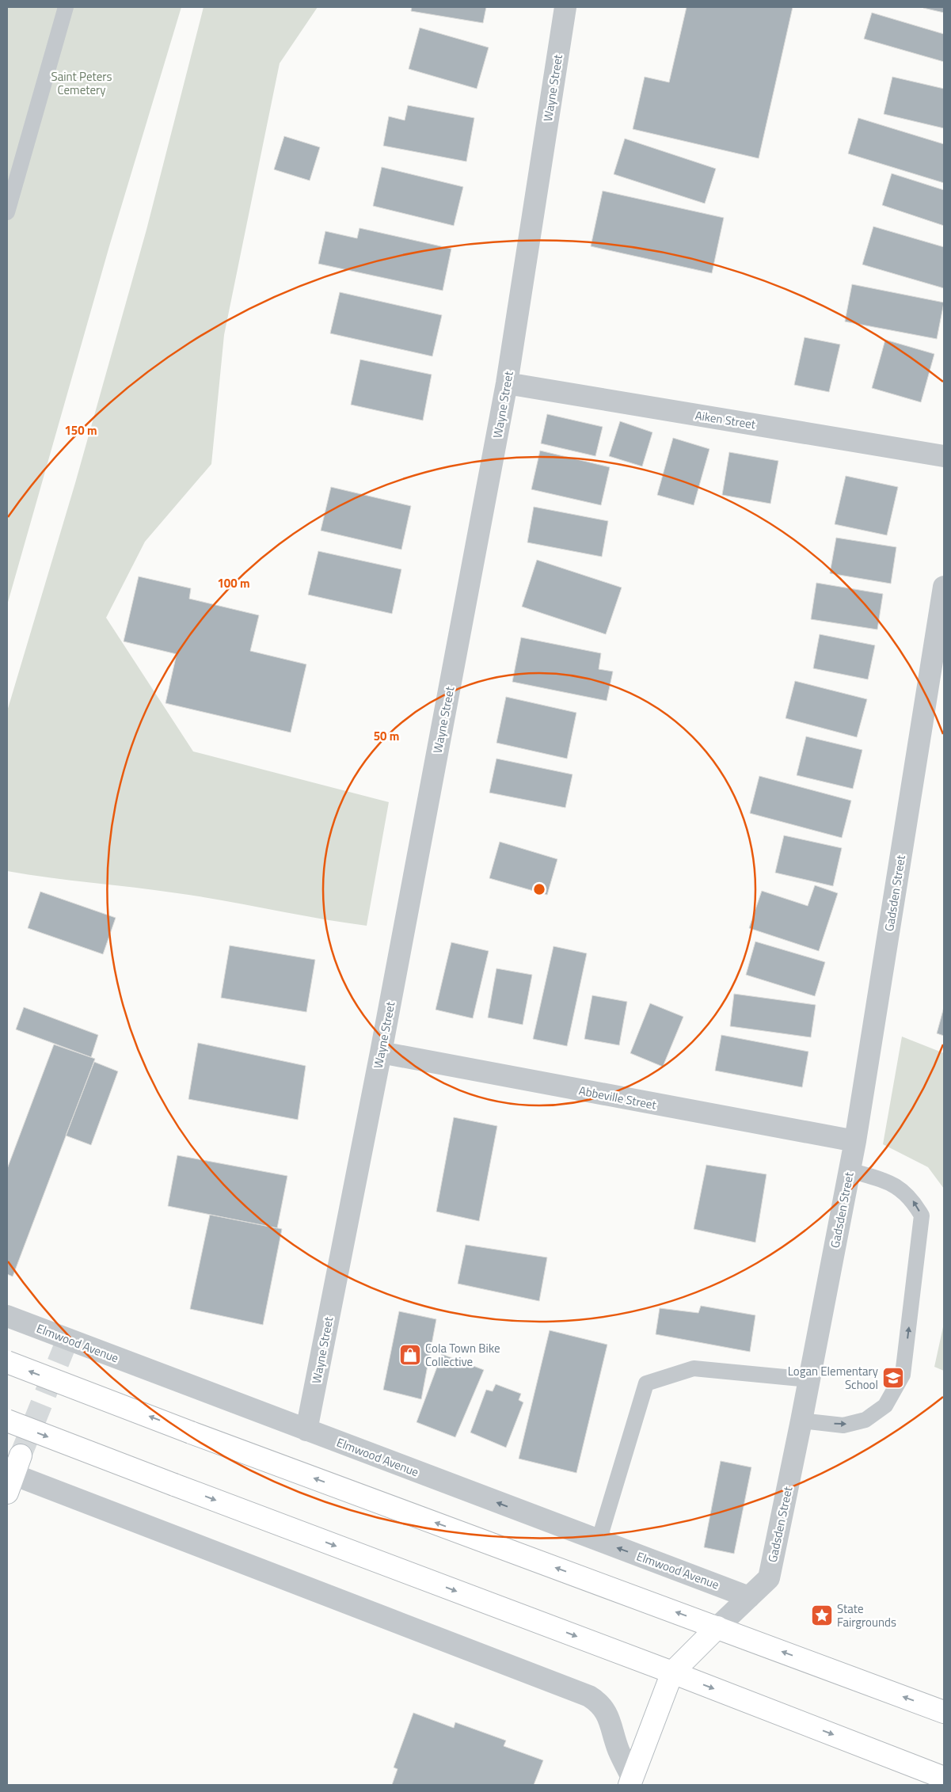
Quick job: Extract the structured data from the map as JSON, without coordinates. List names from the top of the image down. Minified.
{"streets":{"main road":["Gadsden Street"],"street":["Wayne Street","Aiken Street","Abbeville Street","Elmwood Avenue"]},"crossings":[["Wayne Street","Aiken Street"],["Wayne Street","Abbeville Street"],["Wayne Street","Elmwood Avenue"],["Gadsden Street","Abbeville Street"],["Gadsden Street","Elmwood Avenue"]],"parks":["Saint Peters Cemetery"],"places":{"shop":["Cola Town Bike Collective"],"school or university":["Logan Elementary School"],"place":["State Fairgrounds"]},"rings":["150 m","100 m","50 m"]}
